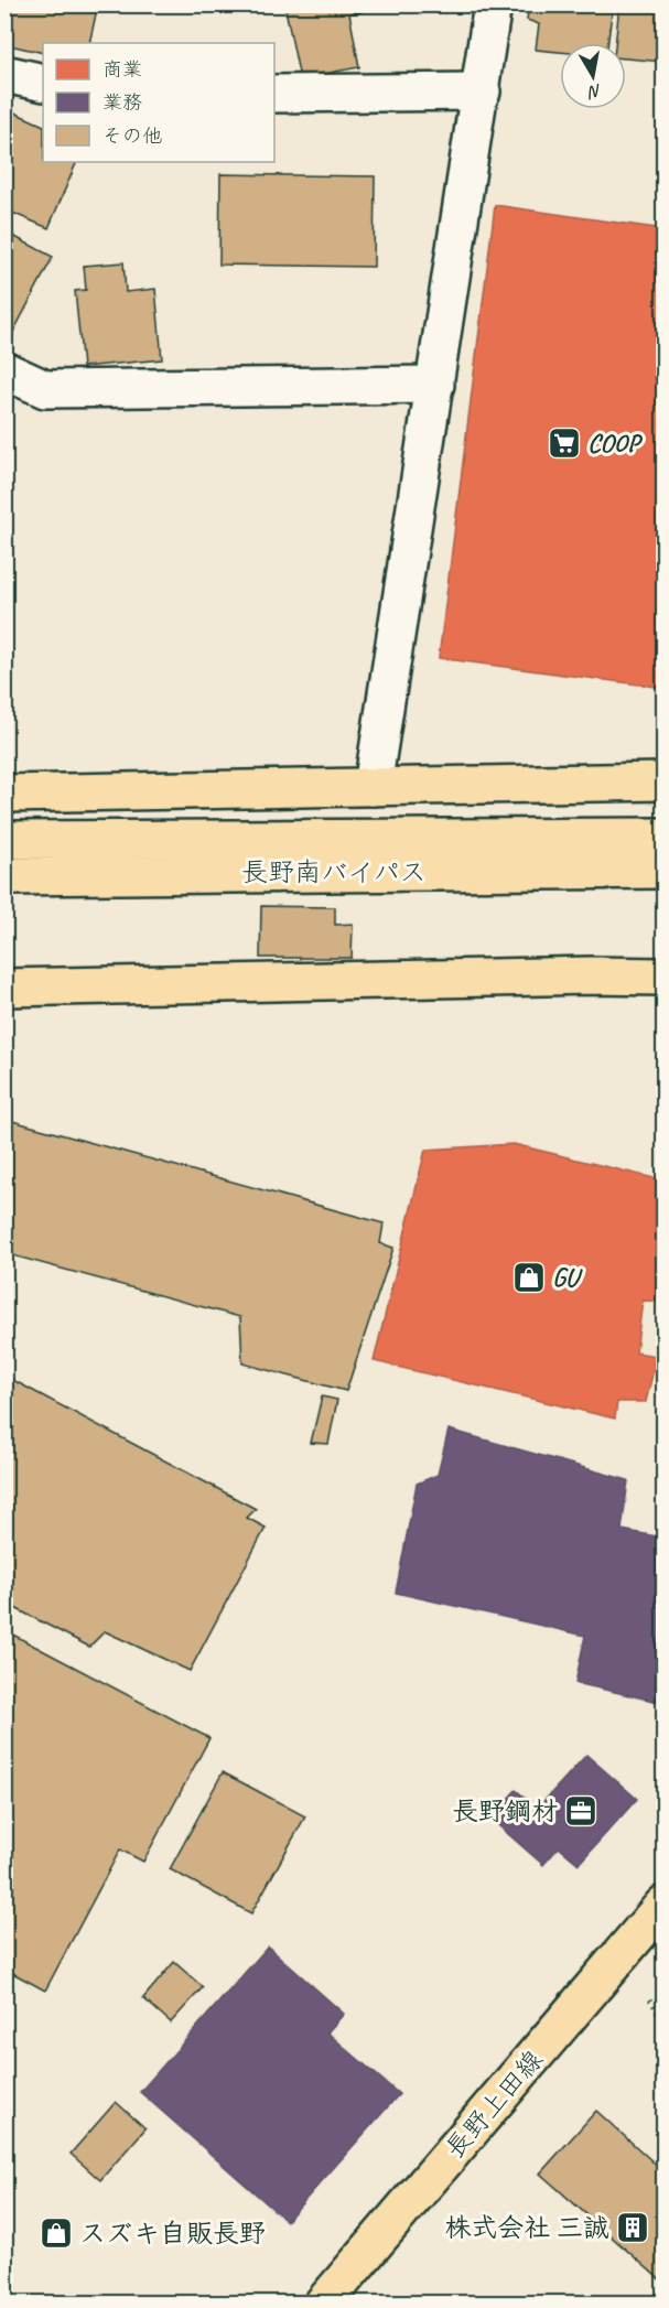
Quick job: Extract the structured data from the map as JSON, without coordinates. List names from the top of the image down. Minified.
{"streets":{"main road":["長野南バイパス","長野上田線"]},"places":{"supermarket":["COOP"],"shop":["GU","スズキ自販長野"],"office":["長野鋼材"],"building":["株式会社 三誠"]},"legend":["商業","業務","その他"],"north":"bottom"}
